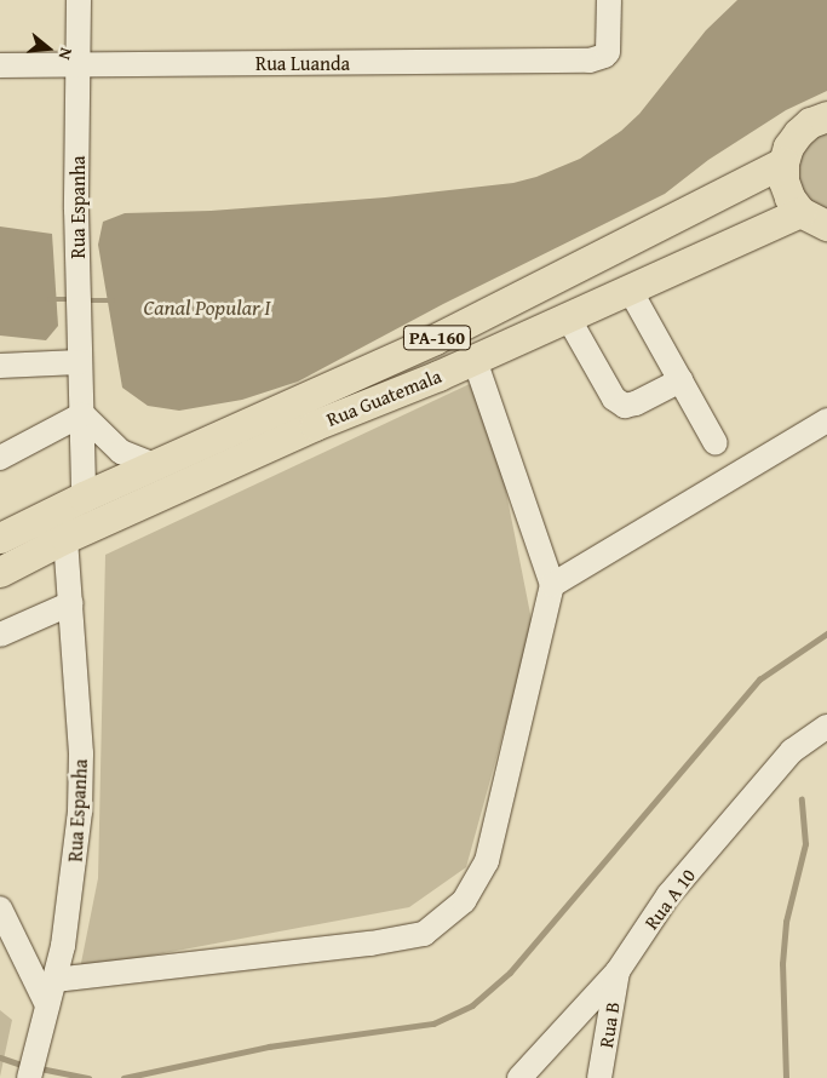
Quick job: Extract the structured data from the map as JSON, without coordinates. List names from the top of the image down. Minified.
{"streets":{"main road":["PA-160","Rua Guatemala"],"street":["Rua Luanda","Rua Espanha","Rua A 10","Rua B"]},"crossings":[["Rua Luanda","Rua Espanha"],["Rua Espanha","PA-160"],["Rua Espanha","Rua Guatemala"],["PA-160","Rua Guatemala"],["Rua A 10","Rua B"]],"water":["Canal Popular I"],"north":"right"}
